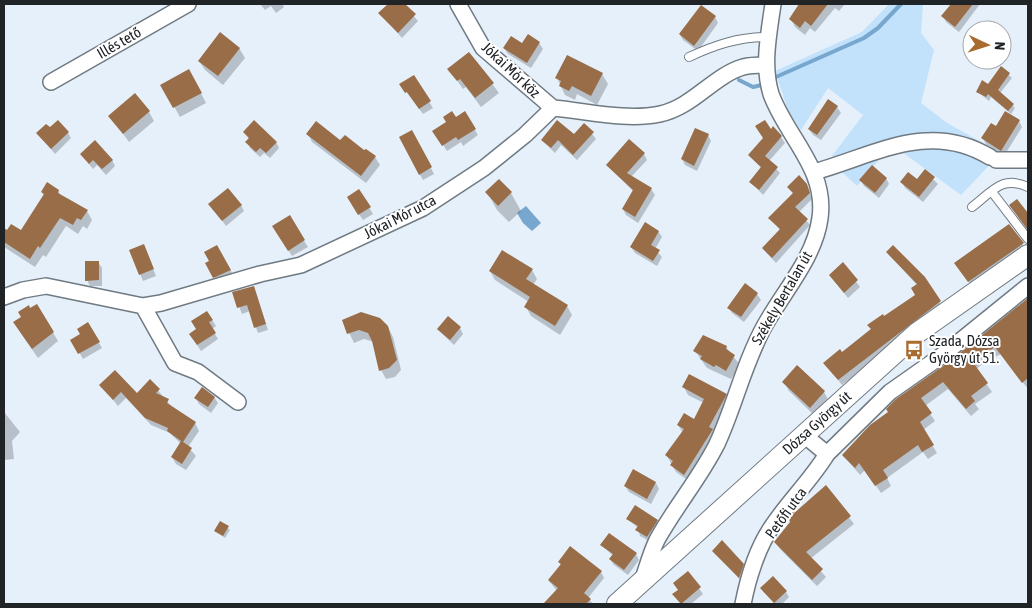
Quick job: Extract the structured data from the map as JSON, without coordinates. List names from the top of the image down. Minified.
{"streets":{"main road":["Dózsa György út"],"street":["Illés tető","Jókai Mór köz","Jókai Mór utca","Székely Bertalan út","Petőfi utca"]},"crossings":[["Jókai Mór köz","Jókai Mór utca"],["Székely Bertalan út","Dózsa György út"],["Dózsa György út","Petőfi utca"]],"places":{"bus stop":["Szada, Dózsa György út 51."]},"north":"right"}
